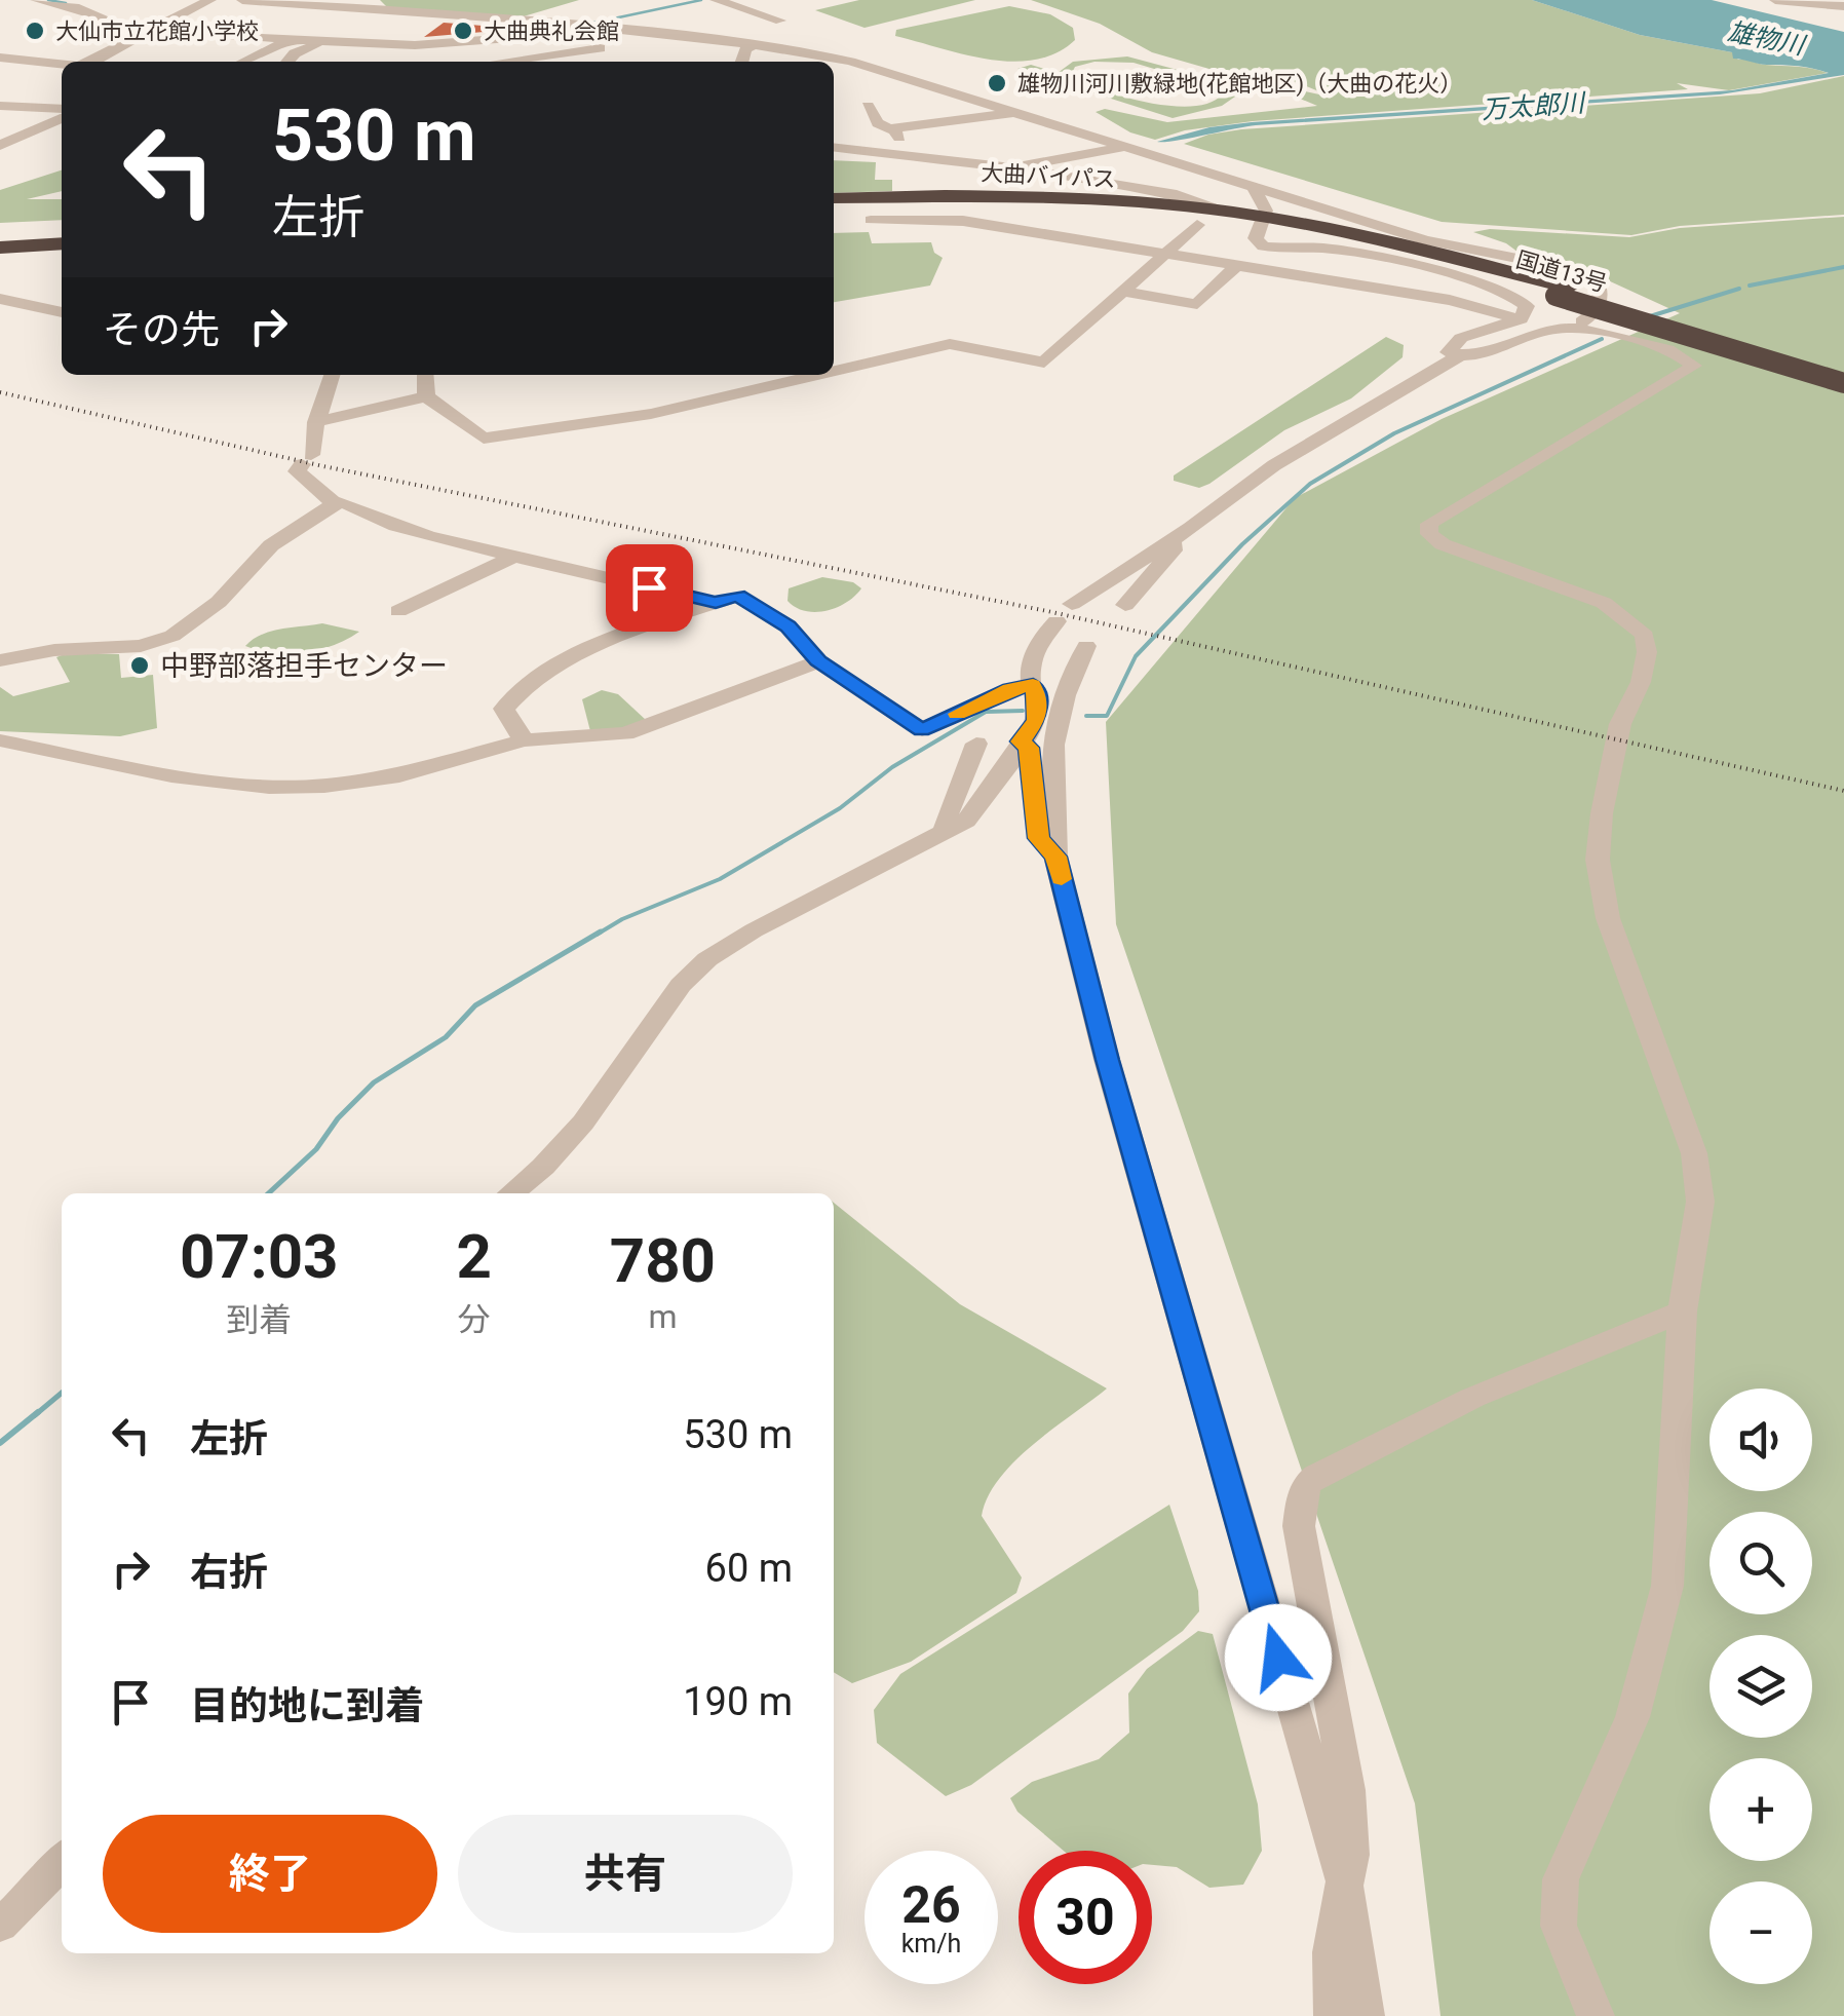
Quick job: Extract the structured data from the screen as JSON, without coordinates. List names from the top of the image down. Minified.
{"streets":{"highway":["大曲バイパス","国道13号"]},"crossings":[["大曲バイパス","国道13号"]],"water":["雄物川","万太郎川"],"places":["大仙市立花館小学校","大曲典礼会館","雄物川河川敷緑地(花館地区)（大曲の花火）","中野部落担手センター"],"page":{"turn":["530 m","左折"],"then":"その先","eta":["07:03","到着","2","分","780","m"],"list":[{"name":"左折","value":"530 m"},{"name":"右折","value":"60 m"},{"name":"目的地に到着","value":"190 m"}],"map_buttons":["+","−"],"buttons":["終了","共有"],"speed":"26 km/h","limit":"30"}}
